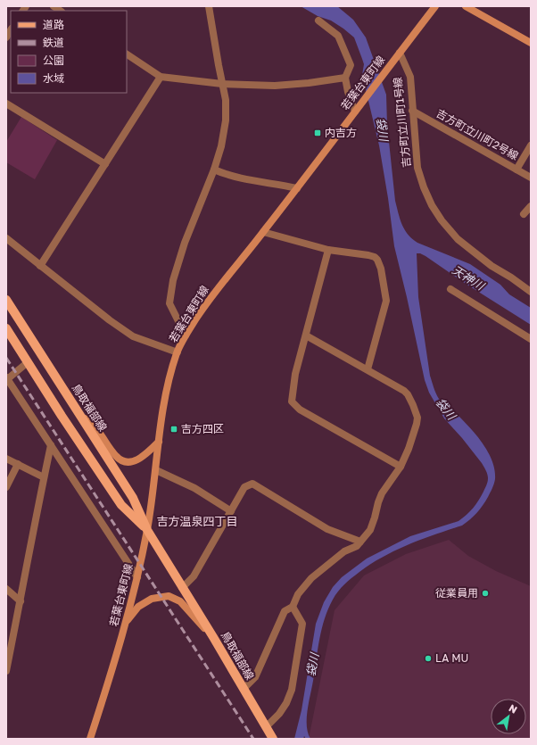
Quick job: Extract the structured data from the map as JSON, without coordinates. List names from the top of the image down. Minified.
{"streets":{"main road":["若葉台東町線","鳥取福部線"],"street":["吉方町立川町1号線","吉方町立川町2号線"]},"crossings":[["若葉台東町線","吉方町立川町1号線"],["若葉台東町線","鳥取福部線"],["吉方町立川町1号線","吉方町立川町2号線"]],"districts":["吉方温泉四丁目"],"water":["袋川","天神川"],"places":{"transit":["内吉方","吉方四区"],"other":["従業員用","LA MU"]},"legend":["道路","鉄道","公園","水域"],"north":"top right"}
